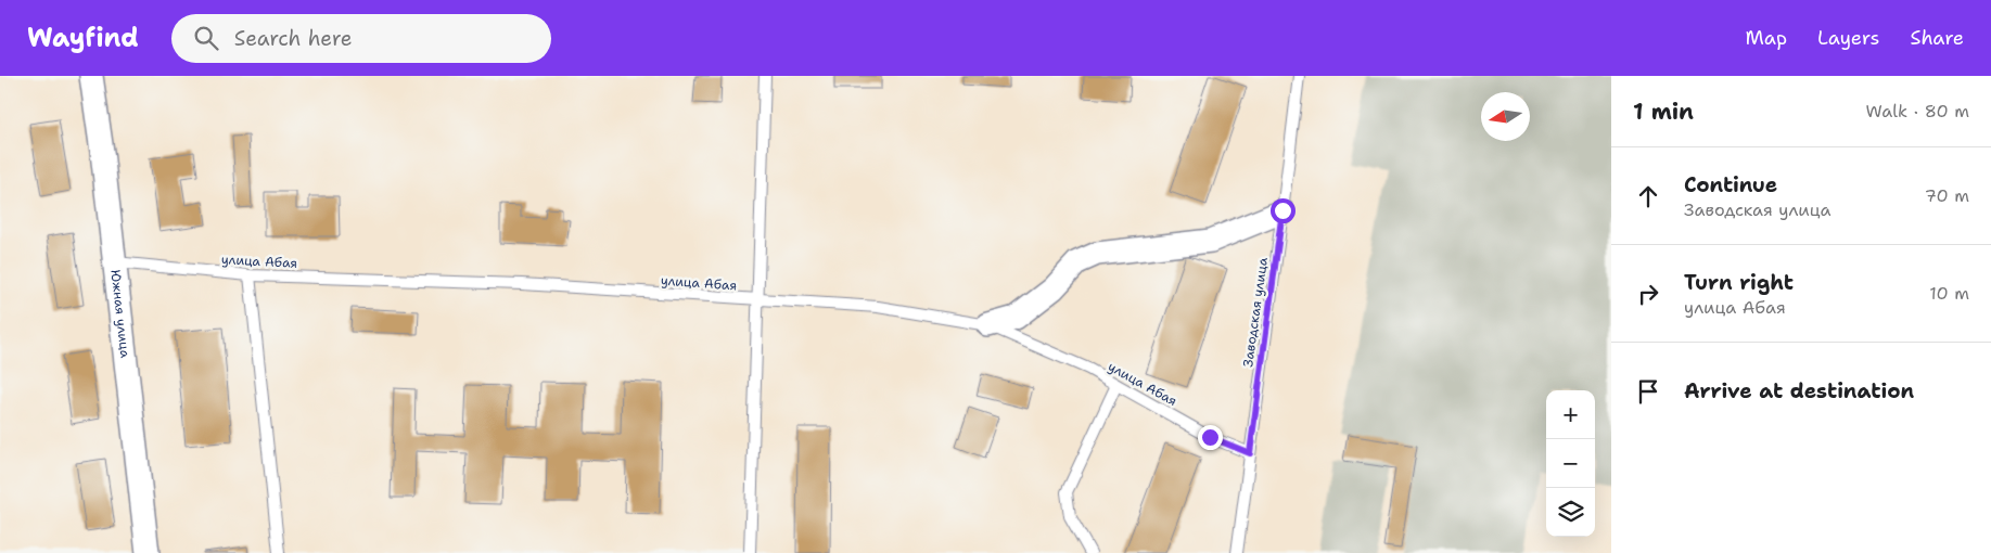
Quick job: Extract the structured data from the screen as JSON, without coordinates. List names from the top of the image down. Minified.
{"streets":{"street":["Южная улица"],"lane":["улица Абая","Заводская улица"]},"crossings":[["улица Абая","Заводская улица"],["улица Абая","Южная улица"]],"north":"left","page":{"header":"Wayfind","search":"Search here","nav":["Map","Layers","Share"],"heading":["1 min","Walk · 80 m"],"list":[["Continue","Заводская улица","70 m"],["Turn right","улица Абая","10 m"],"Arrive at destination"],"map_buttons":["+","−"]}}
